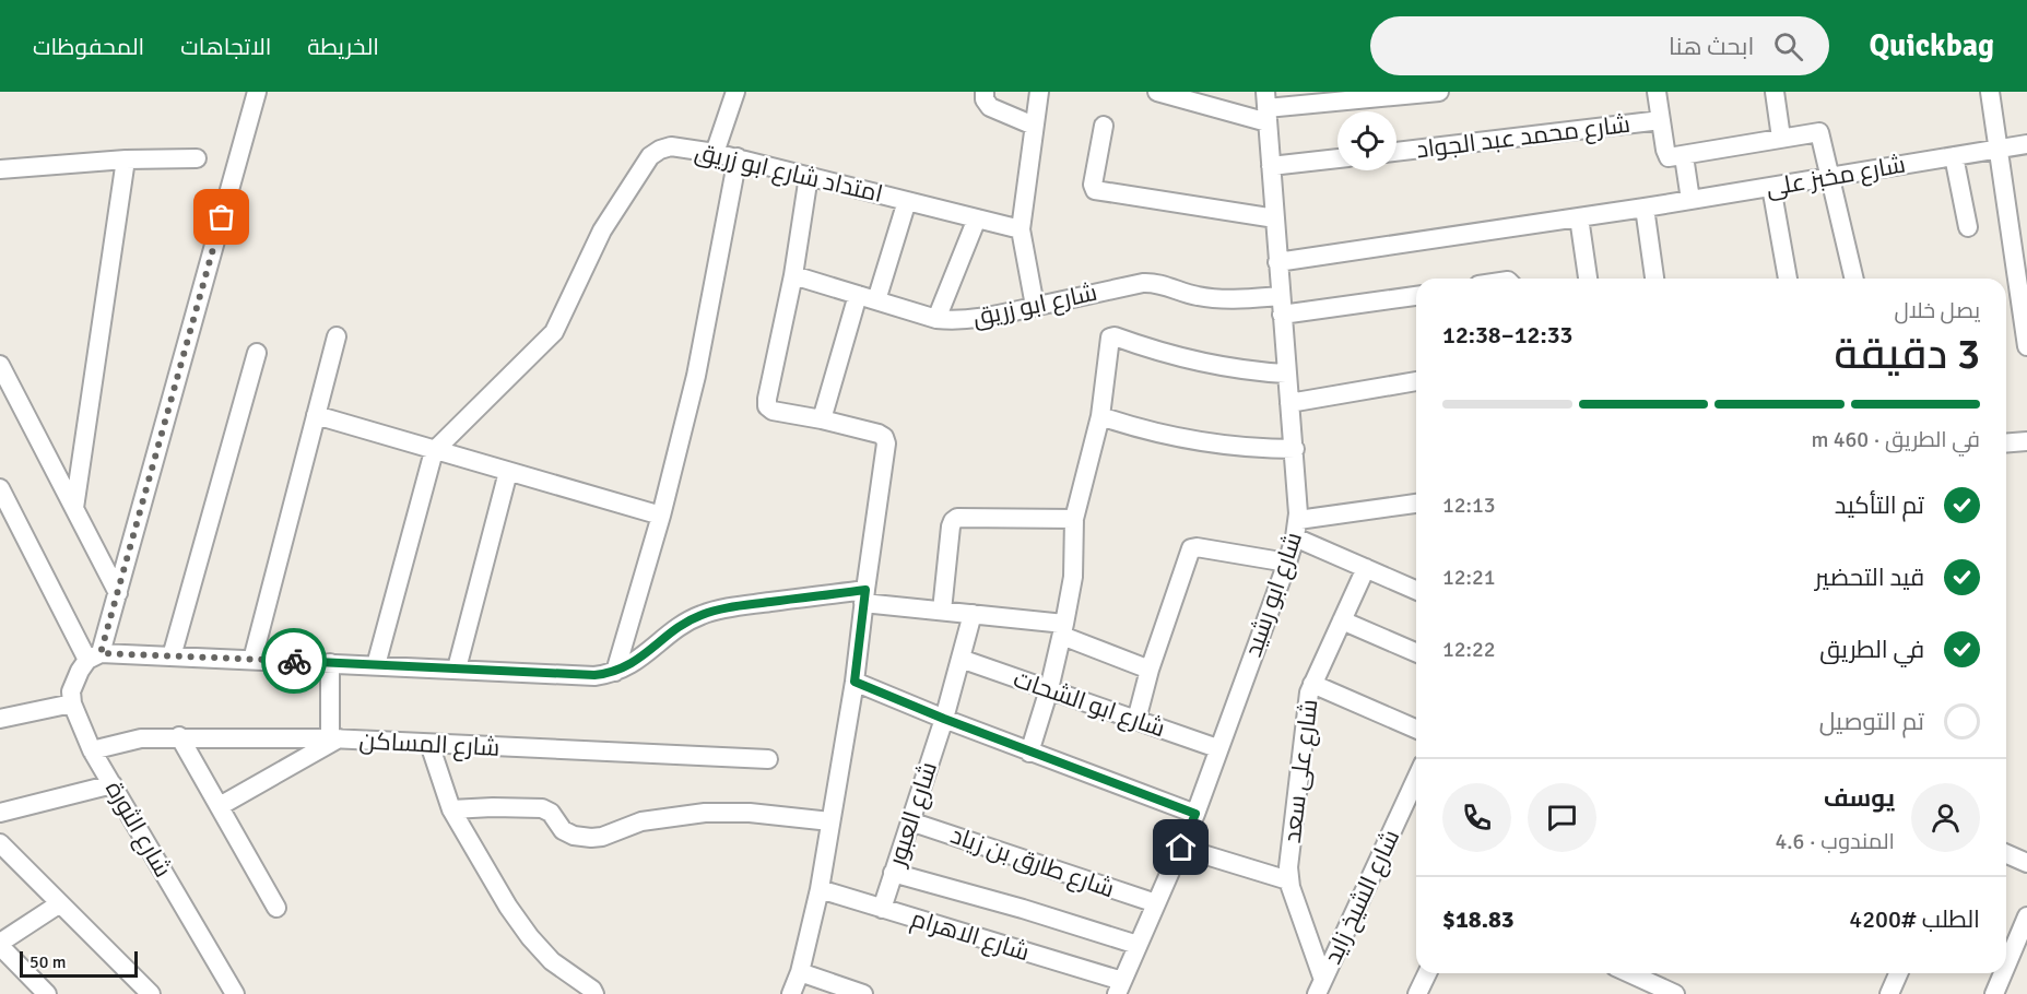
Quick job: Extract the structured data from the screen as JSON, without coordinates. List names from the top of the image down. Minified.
{"streets":{"street":["شارع محمد عبد الجواد","امتداد شارع ابو زريق","شارع مخبز على","شارع ابو زريق","شارع ابو رشيد","شارع ابو الشحات","شارع المساكن","شارع على سعد","شارع العبور","شارع الثورة","شارع طارق بن زياد","شارع الشيخ زايد","شارع الاهرام"]},"crossings":[["شارع مخبز على","شارع ابو رشيد"],["شارع ابو زريق","شارع ابو رشيد"],["شارع ابو رشيد","شارع ابو الشحات"],["شارع ابو رشيد","شارع طارق بن زياد"],["شارع ابو رشيد","شارع الاهرام"],["شارع ابو الشحات","شارع العبور"],["شارع المساكن","شارع الثورة"],["شارع على سعد","شارع الشيخ زايد"],["شارع العبور","شارع طارق بن زياد"],["شارع العبور","شارع الاهرام"]],"scale_bar":"50 m","page":{"header":"Quickbag","search":"ابحث هنا","nav":["الخريطة","الاتجاهات","المحفوظات"],"heading":["3 دقيقة","يصل خلال","12:33–12:38"],"panel":["يوسف","المندوب · 4.6","الطلب #4200","$18.83"],"bar":"في الطريق · 460 m","list":[["تم التأكيد","12:13"],["قيد التحضير","12:21"],["في الطريق","12:22"],"تم التوصيل"],"scale":"50 m"}}
